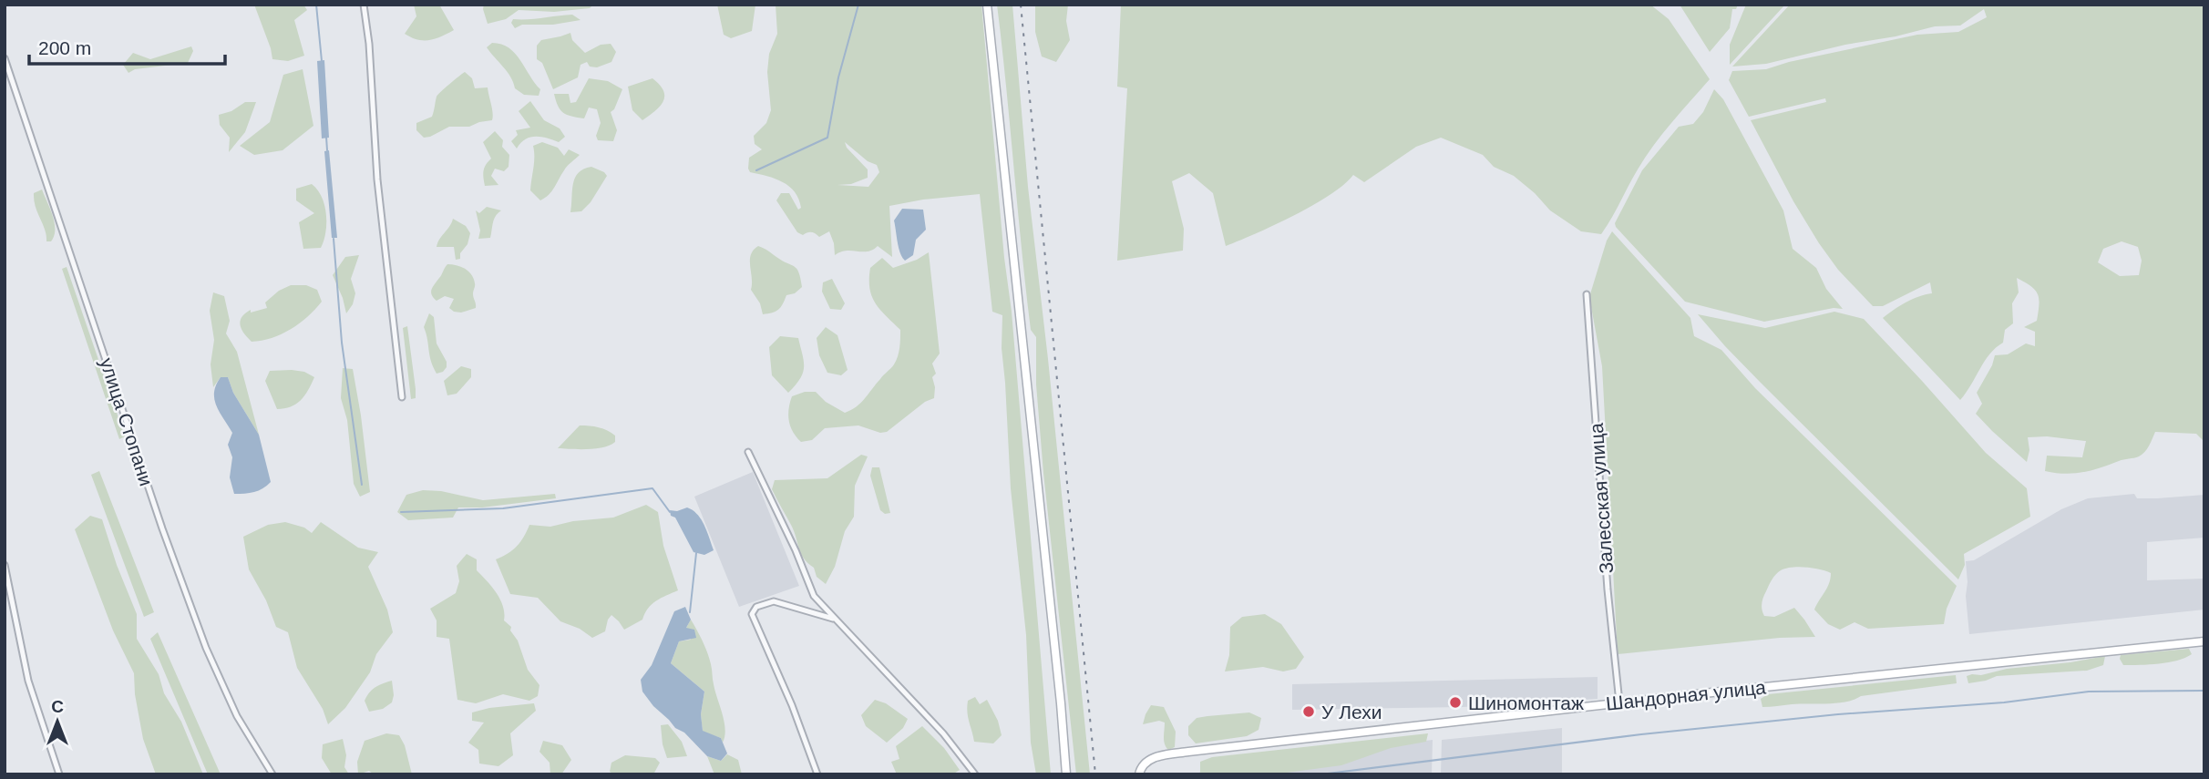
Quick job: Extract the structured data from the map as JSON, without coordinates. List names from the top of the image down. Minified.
{"streets":{"street":["улица Стопани","Залесская улица","Шандорная улица"]},"crossings":[["Залесская улица","Шандорная улица"]],"places":["Шиномонтаж","У Лехи"],"scale_bar":"200 m","north":"top"}
